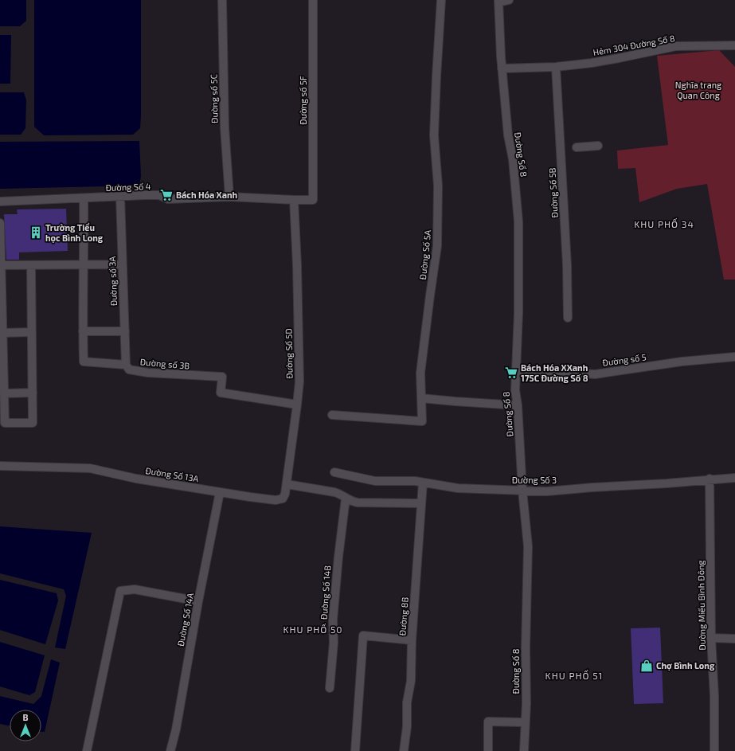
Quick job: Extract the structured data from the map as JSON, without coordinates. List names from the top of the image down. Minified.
{"streets":{"street":["Hẻm 304 Đường Số 8","Đường số 5C","Đường số 5F","Đường Số 8","Đường Số 4","Đường Số 5B","Đường Số 5A","Đường số 3A","Đường Số 5D","Đường số 5","Đường số 3B","Đường Số 13A","Đường Số 3","Đường Số 14B","Đường Miếu Bình Đông","Đường 8B","Đường Số 14A"]},"crossings":[["Hẻm 304 Đường Số 8","Đường Số 5B"],["Đường số 5C","Đường Số 4"],["Đường số 5F","Đường Số 4"],["Đường số 5F","Đường Số 5D"],["Đường Số 8","Đường số 5"],["Đường Số 8","Đường Số 3"],["Đường Số 4","Đường số 3A"],["Đường Số 4","Đường Số 5D"],["Đường Số 4","Đường số 3B"],["Đường số 3A","Đường số 3B"],["Đường Số 5D","Đường số 3B"],["Đường Số 5D","Đường Số 13A"],["Đường Số 13A","Đường Số 14A"],["Đường Số 3","Đường Miếu Bình Đông"],["Đường Số 3","Đường 8B"]],"districts":["KHU PHỐ 34","KHU PHỐ 50","KHU PHỐ 51"],"parks":["Nghĩa trang Quan Công"],"places":{"supermarket":["Bách Hóa Xanh","Bách Hóa XXanh 175C Đường Số 8"],"building":["Trường Tiểu học Bình Long"],"shop":["Chợ Bình Long"]},"north":"top"}
